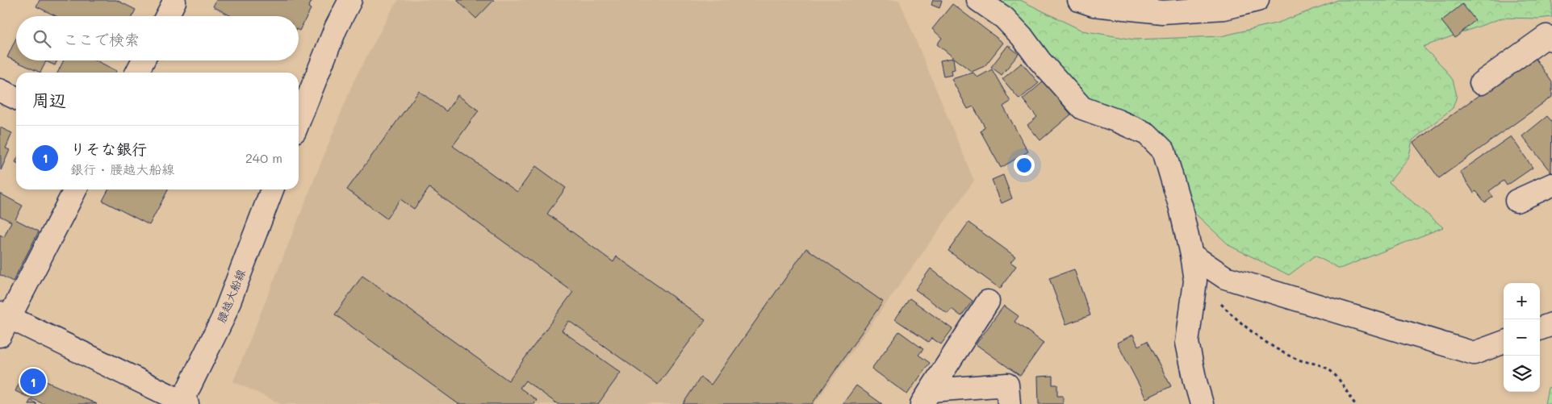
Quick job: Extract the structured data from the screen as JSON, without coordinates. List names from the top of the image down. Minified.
{"streets":{"street":["腰越大船線"]},"page":{"search":"ここで検索","heading":"周辺","list":[{"mark":"1","name":"りそな銀行","note":"銀行 · 腰越大船線","value":"240 m"}],"map_buttons":["+","−"],"pins":"1"}}
